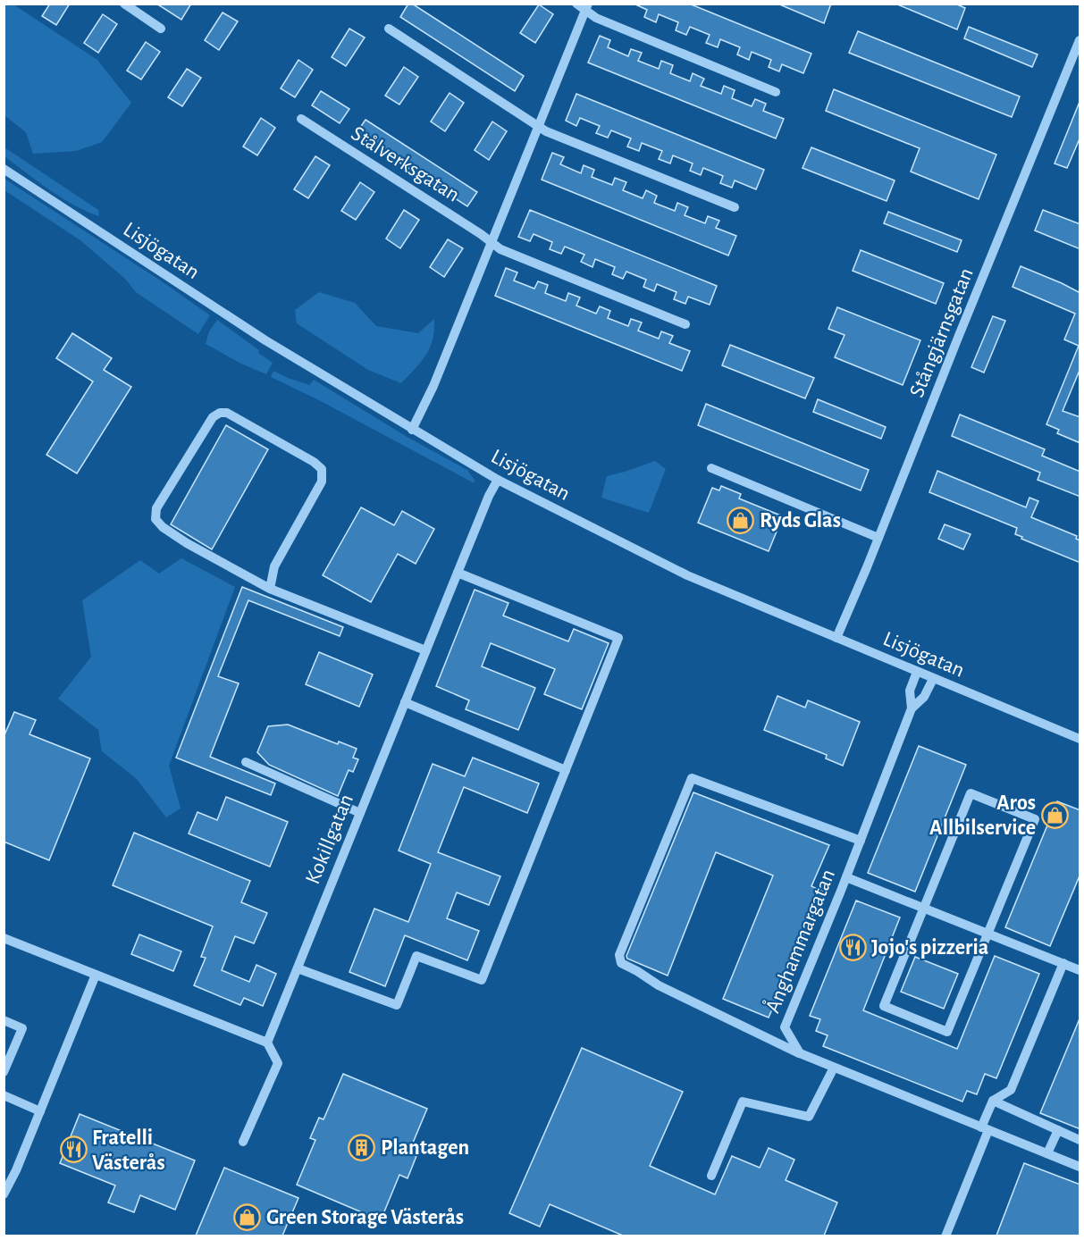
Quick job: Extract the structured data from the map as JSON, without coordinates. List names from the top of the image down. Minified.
{"streets":{"street":["Stålverksgatan","Lisjögatan","Stångjärnsgatan","Kokillgatan","Ånghammargatan"]},"crossings":[["Lisjögatan","Stångjärnsgatan"],["Lisjögatan","Kokillgatan"],["Lisjögatan","Ånghammargatan"]],"places":{"shop":["Ryds Glas","Aros Allbilservice","Green Storage Västerås"],"restaurant":["Jojo's pizzeria","Fratelli Västerås"],"building":["Plantagen"]}}
